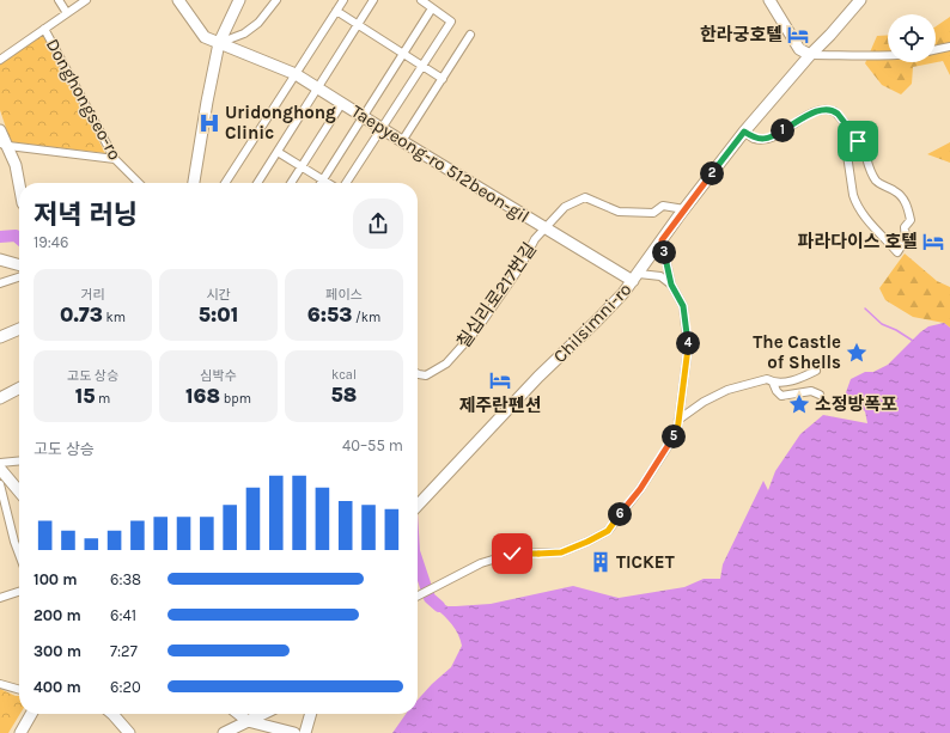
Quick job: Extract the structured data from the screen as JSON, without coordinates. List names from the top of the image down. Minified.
{"streets":{"main road":["Taepyeong-ro 512beon-gil","Chilsimni-ro"],"street":["Donghongseo-ro","칠십리로217번길"]},"crossings":[["Taepyeong-ro 512beon-gil","칠십리로217번길"],["Taepyeong-ro 512beon-gil","Chilsimni-ro"],["칠십리로217번길","Chilsimni-ro"]],"places":{"hotel":["한라궁호텔","파라다이스 호텔","제주란펜션"],"hospital":["Uridonghong Clinic"],"place":["The Castle of Shells","소정방폭포"],"building":["TICKET"]},"page":{"pins":["1","2","3","4","5","6"],"heading":["저녁 러닝","19:46"],"stats":[["거리","0.73 km"],["시간","5:01"],["페이스","6:53 /km"],["고도 상승","15 m"],["심박수","168 bpm"],["kcal","58"]],"chart":["고도 상승","40–55 m"],"list":[{"name":"100 m","note":"6:38"},{"name":"200 m","note":"6:41"},{"name":"300 m","note":"7:27"},{"name":"400 m","note":"6:20"}]}}
